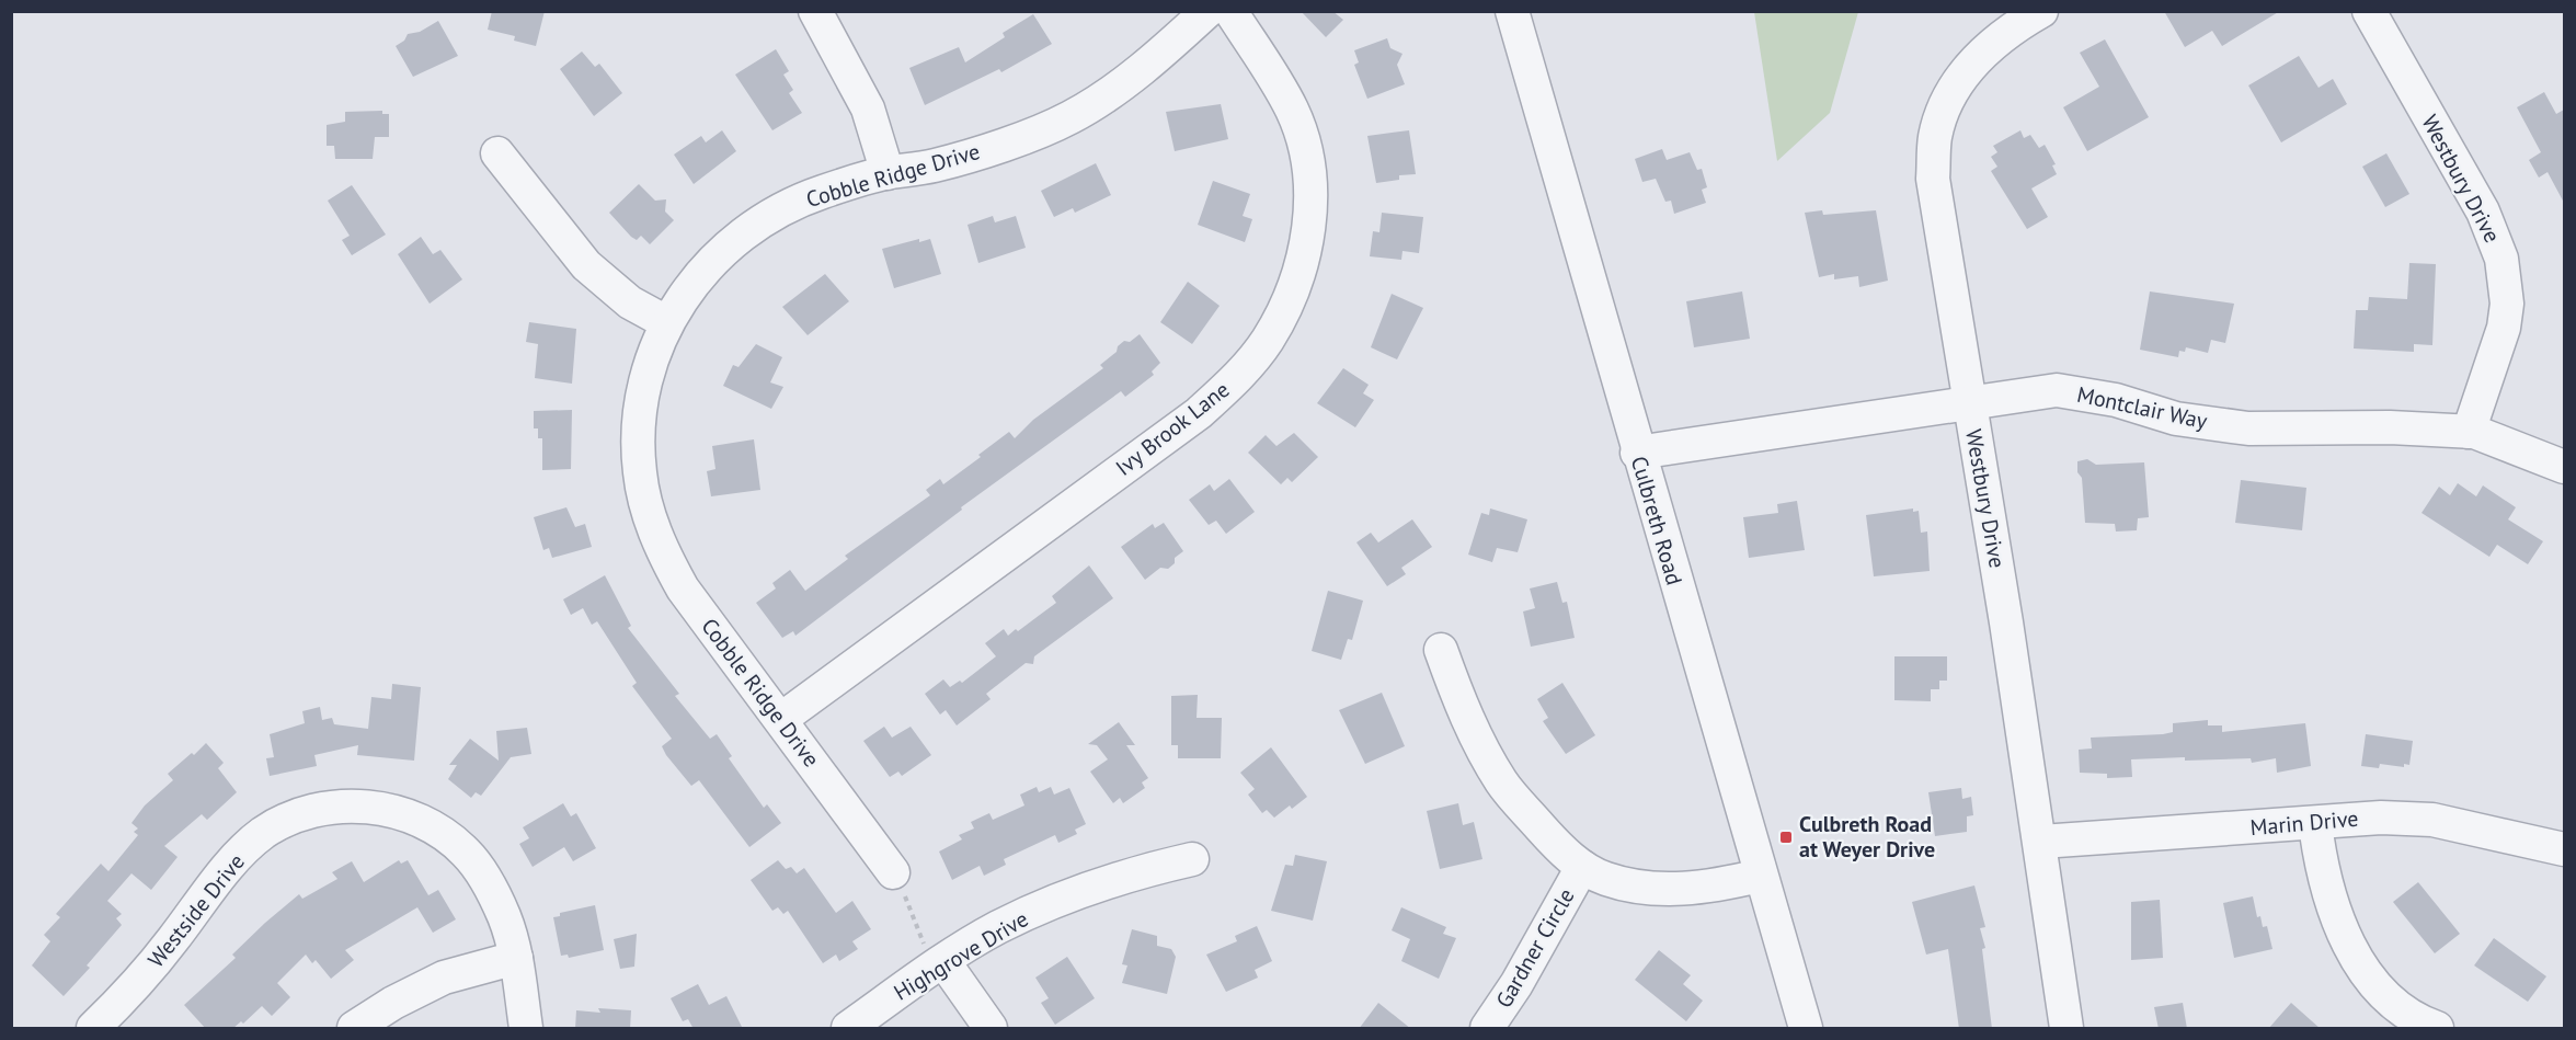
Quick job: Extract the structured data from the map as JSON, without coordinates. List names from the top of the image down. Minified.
{"streets":{"street":["Cobble Ridge Drive","Westbury Drive","Montclair Way","Ivy Brook Lane","Culbreth Road","Marin Drive","Westside Drive","Gardner Circle","Highgrove Drive"]},"crossings":[["Cobble Ridge Drive","Ivy Brook Lane"],["Westbury Drive","Montclair Way"],["Westbury Drive","Marin Drive"],["Montclair Way","Culbreth Road"]],"places":{"transit":["Culbreth Road at Weyer Drive"]}}
